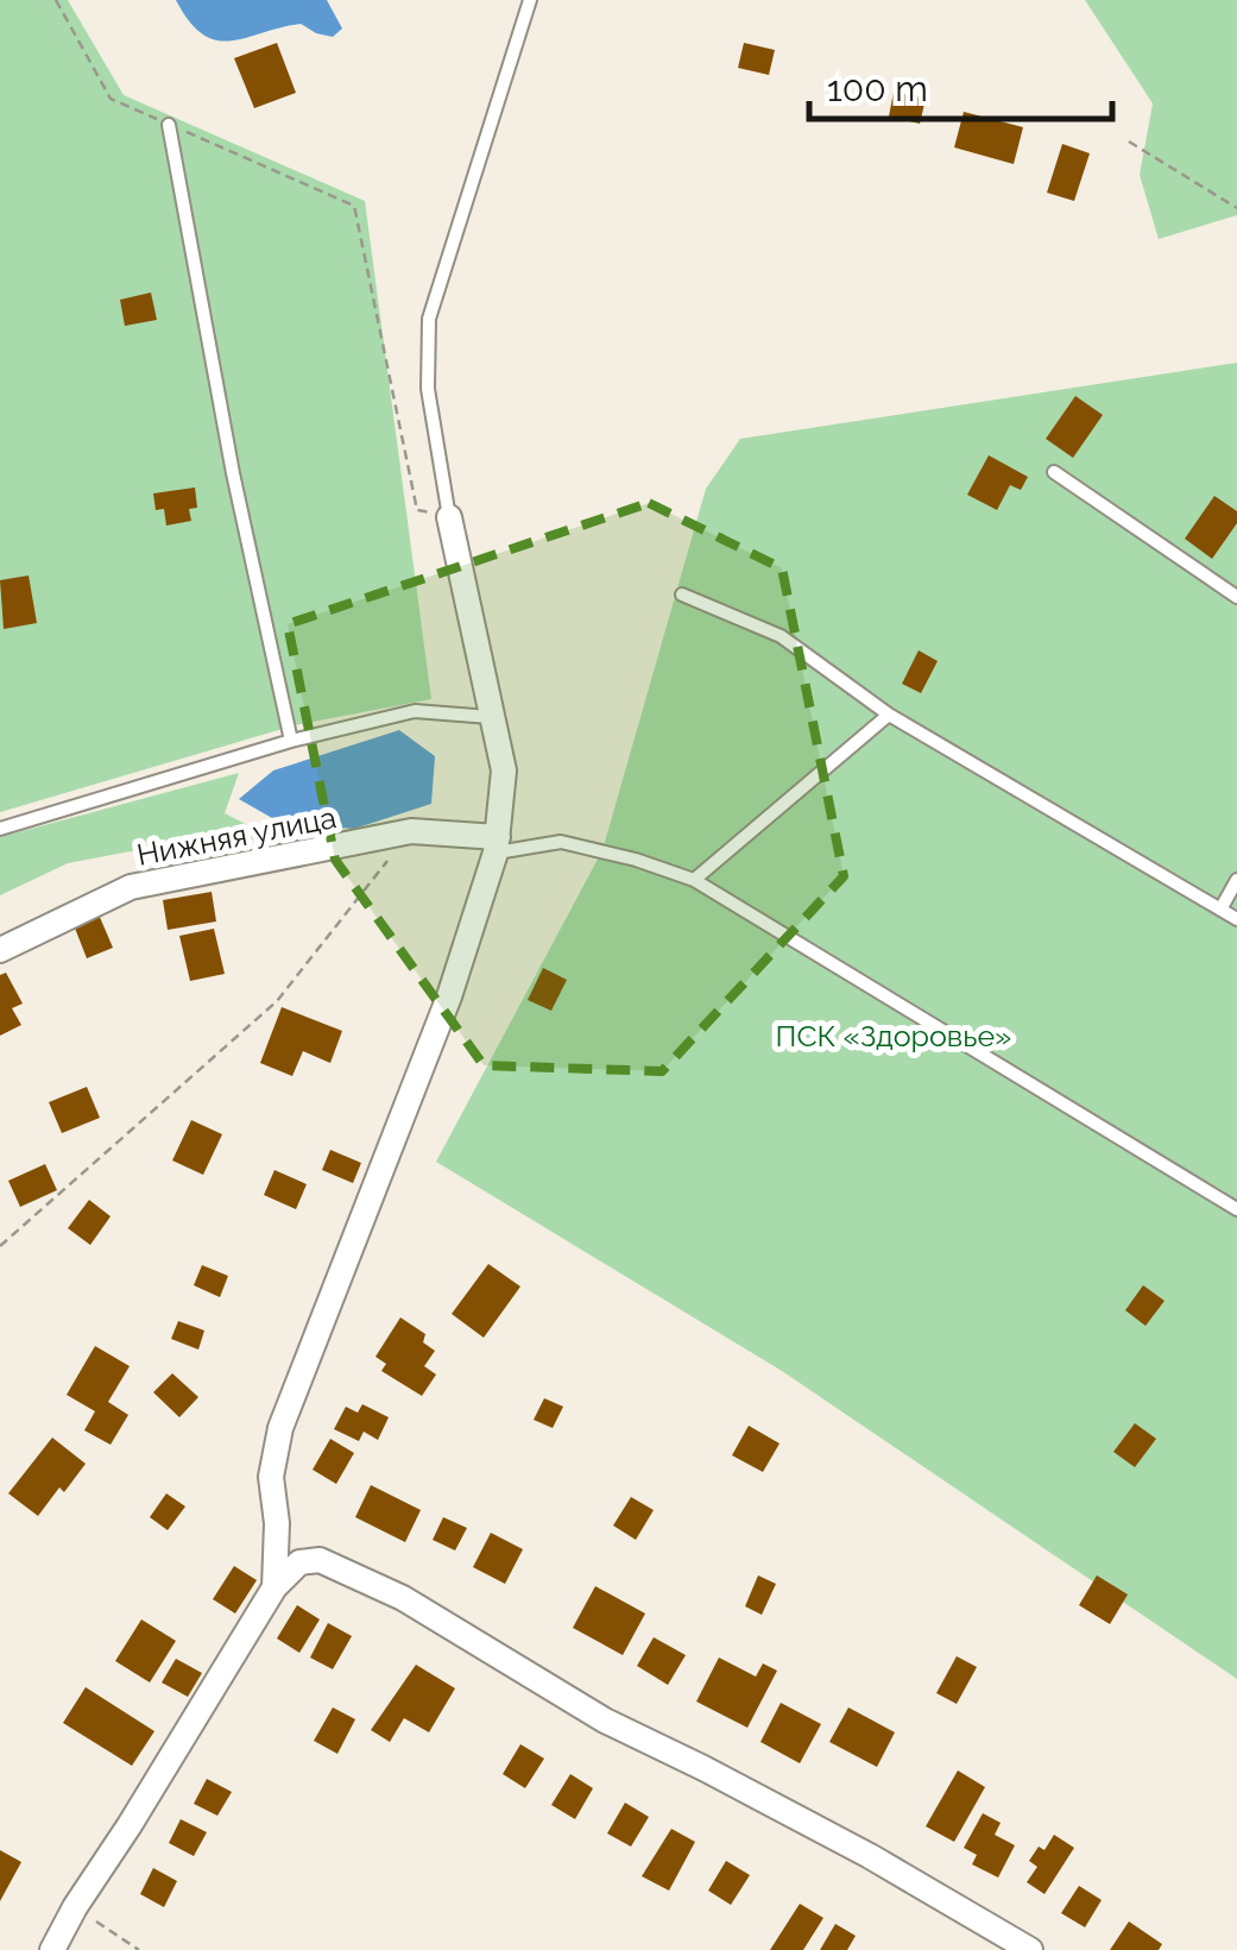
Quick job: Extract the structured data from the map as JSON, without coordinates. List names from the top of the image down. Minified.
{"streets":{"street":["Нижняя улица"]},"parks":["ПСК «Здоровье»"],"scale_bar":"100 m"}
